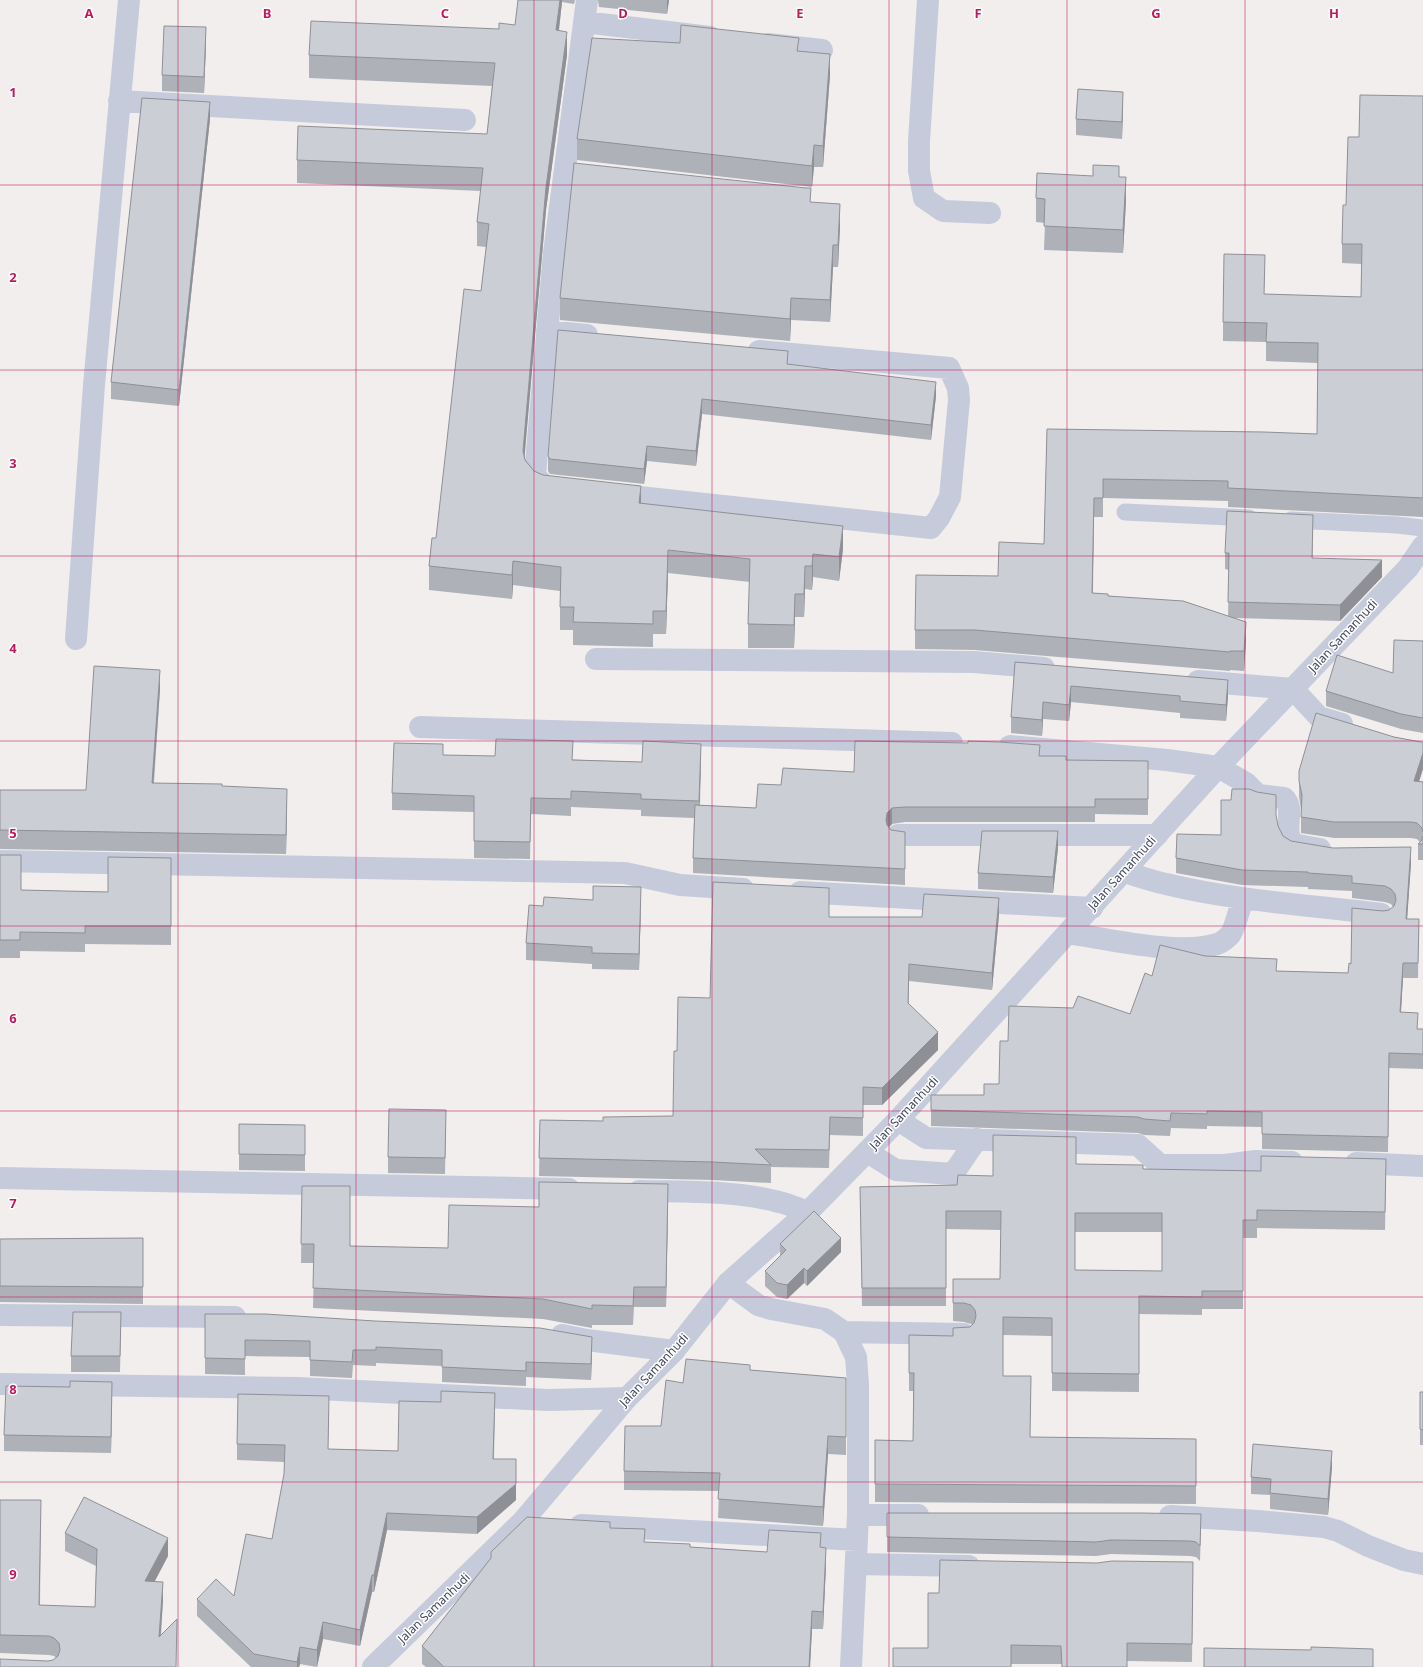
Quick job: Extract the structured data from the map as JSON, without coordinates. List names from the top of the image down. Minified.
{"streets":{"street":["Jalan Samanhudi"]},"grid":{"columns":["A","B","C","D","E","F","G","H"],"rows":["1","2","3","4","5","6","7","8","9"]}}
